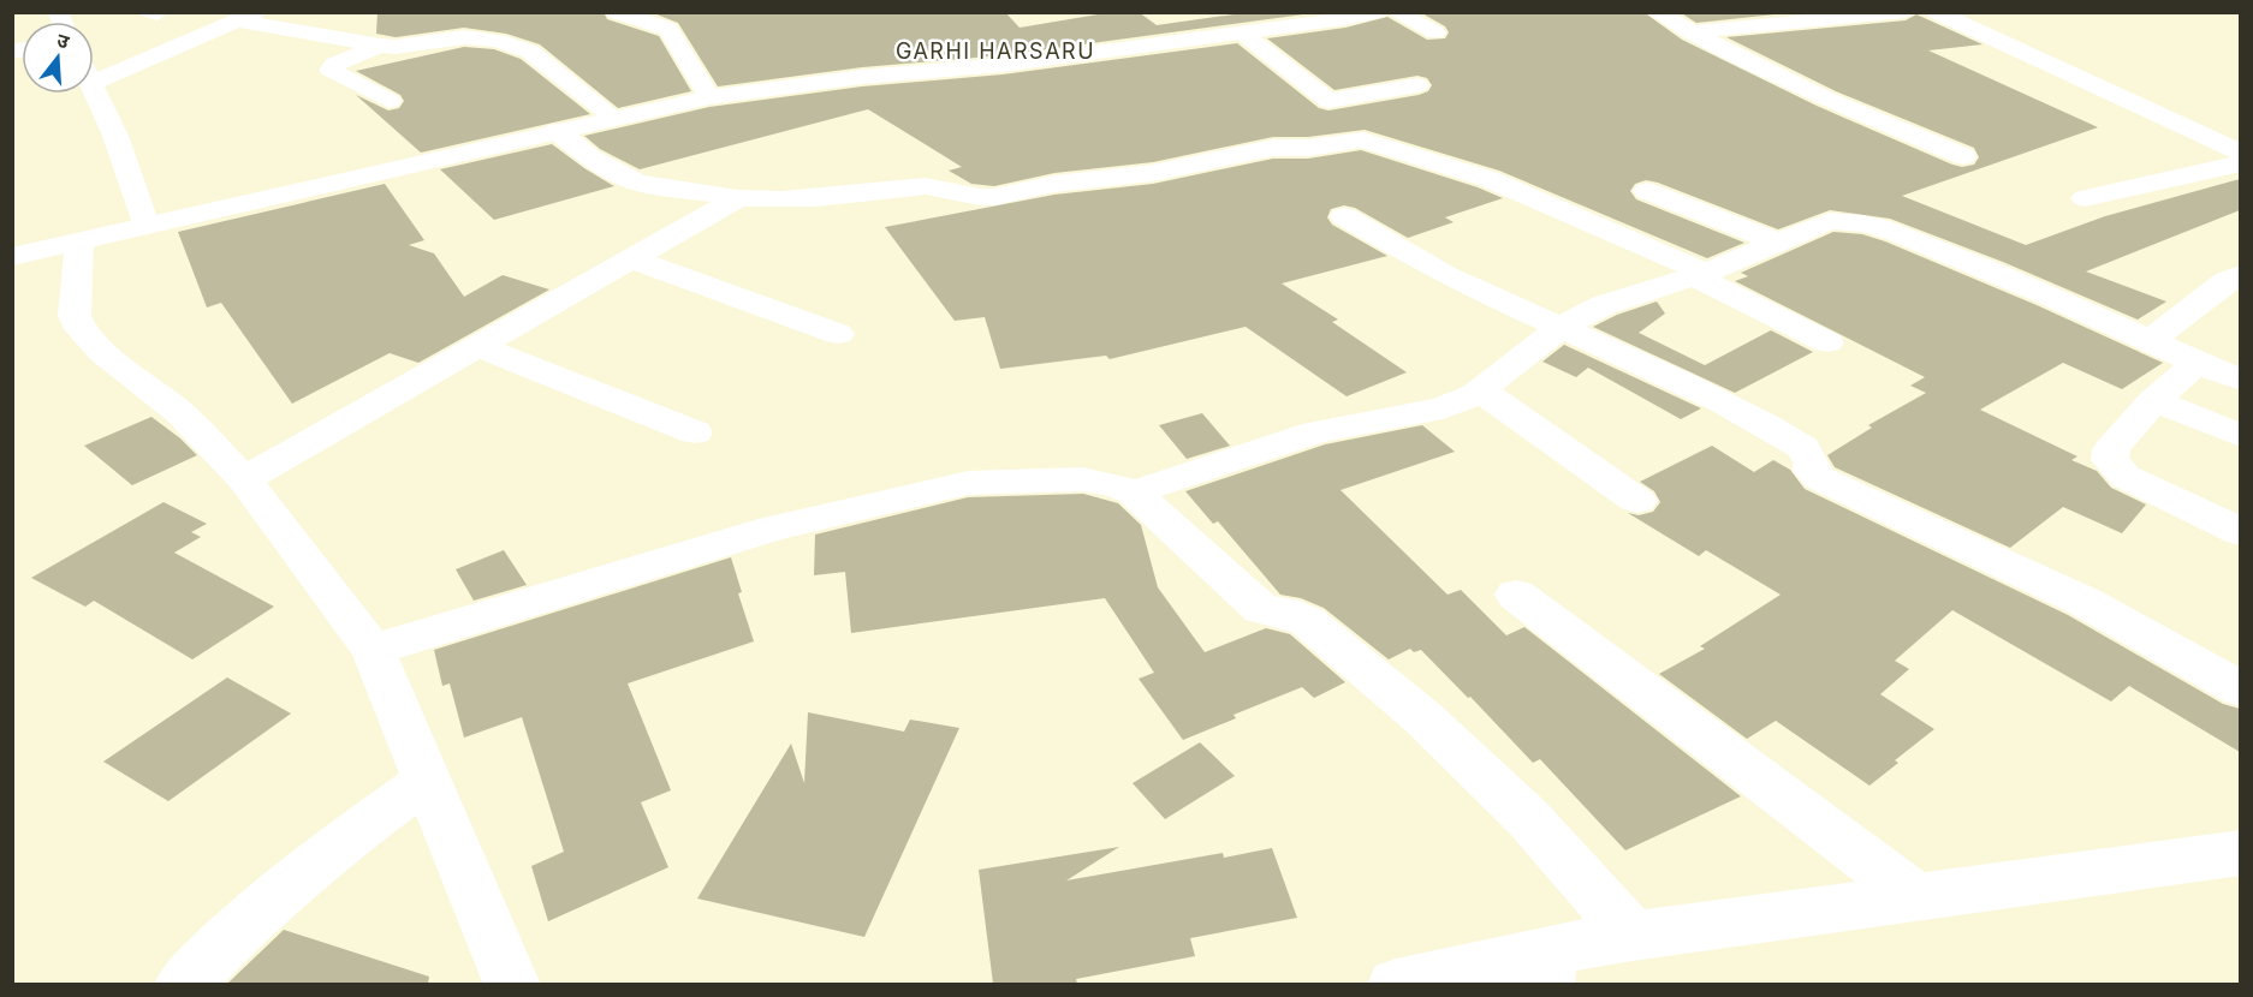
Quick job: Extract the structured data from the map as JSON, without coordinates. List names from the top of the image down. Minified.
{"districts":["GARHI HARSARU"],"north":"top"}
